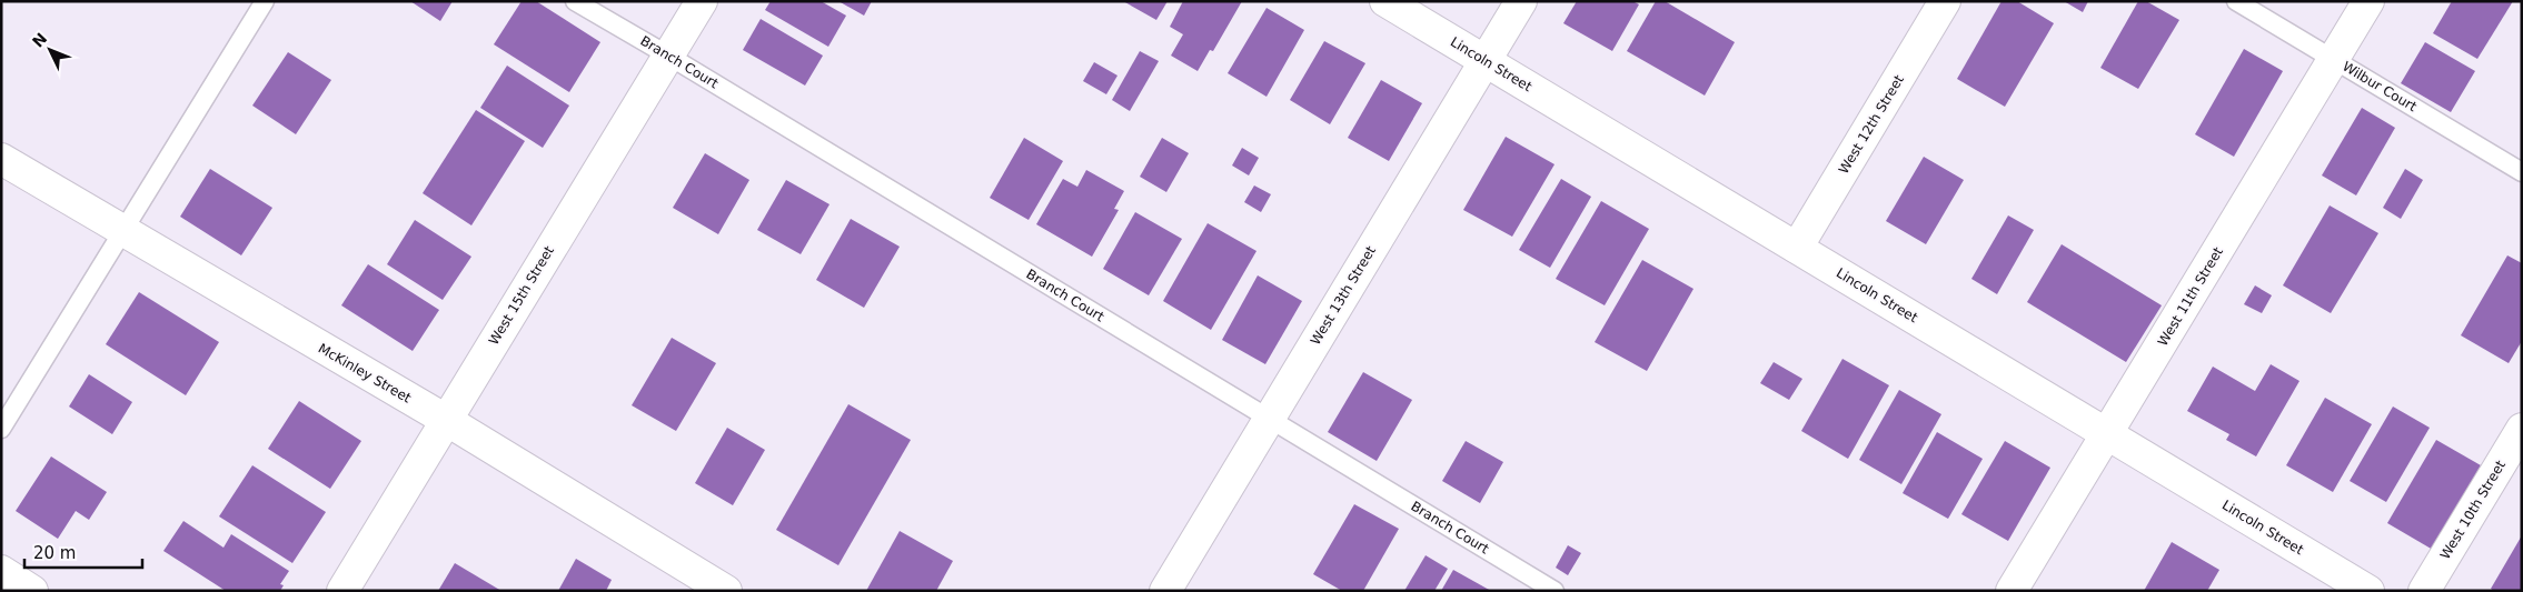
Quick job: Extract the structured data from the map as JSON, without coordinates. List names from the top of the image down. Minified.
{"streets":{"street":["Lincoln Street","West 12th Street","West 15th Street","West 13th Street","West 11th Street","McKinley Street","West 10th Street"],"lane":["Branch Court","Wilbur Court"]},"crossings":[["Branch Court","West 15th Street"],["Branch Court","West 13th Street"],["Lincoln Street","West 12th Street"],["Lincoln Street","West 13th Street"],["Lincoln Street","West 11th Street"],["Wilbur Court","West 11th Street"],["West 15th Street","McKinley Street"]],"scale_bar":"20 m","north":"top left"}
